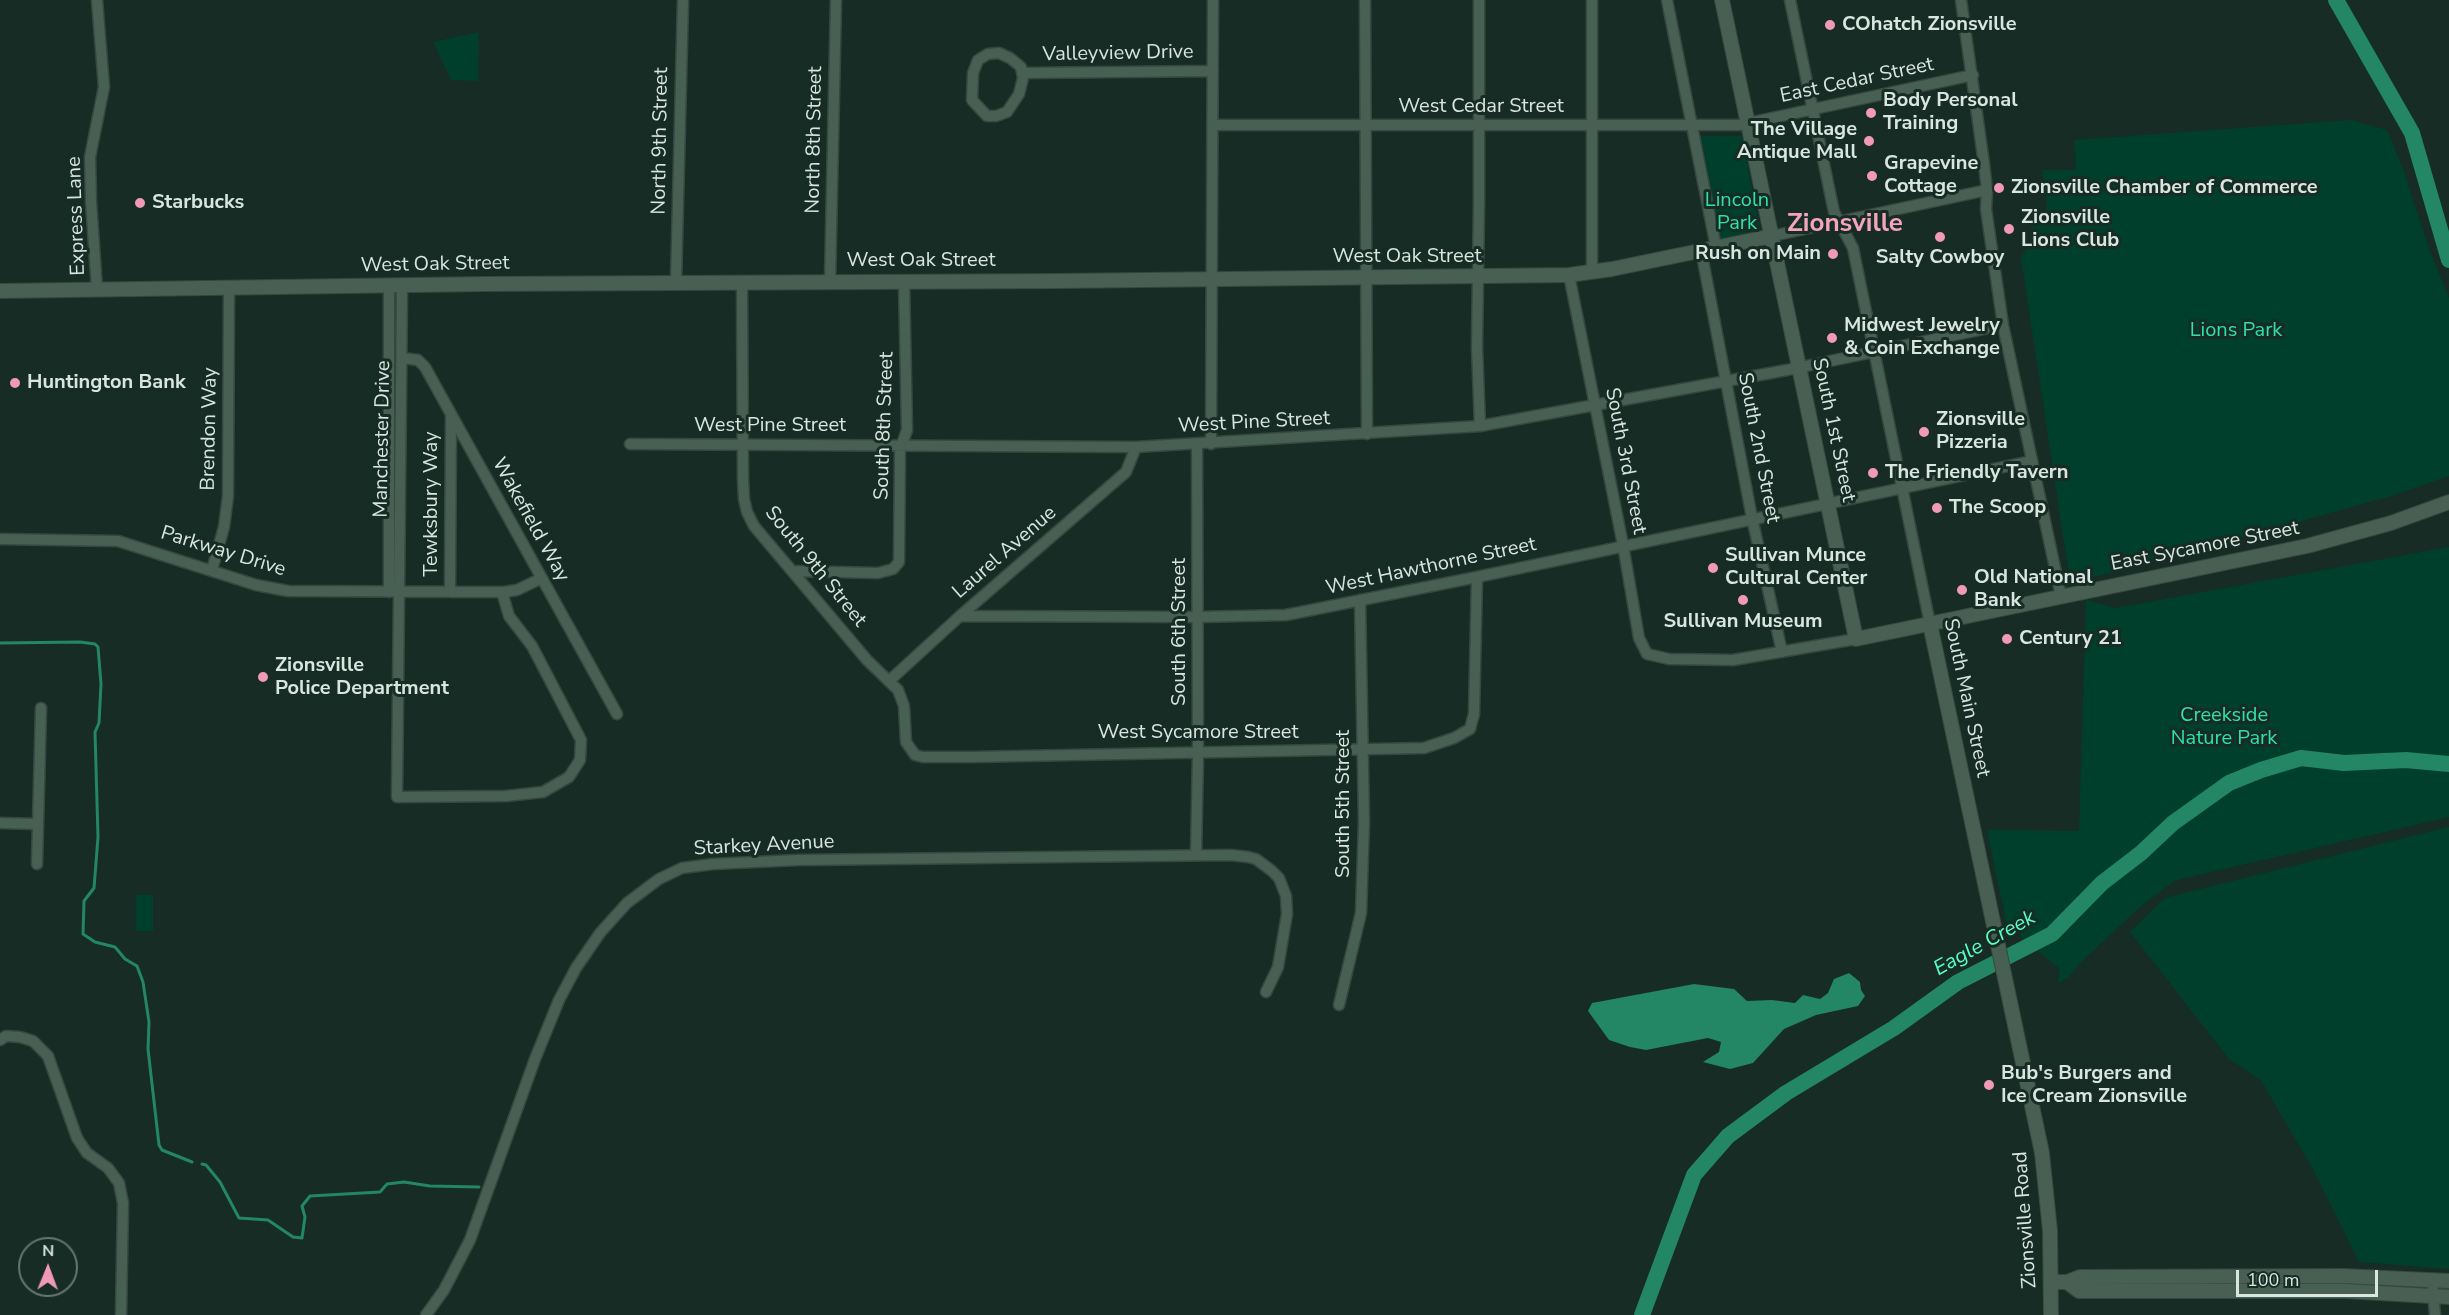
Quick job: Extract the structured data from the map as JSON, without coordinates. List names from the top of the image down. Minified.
{"streets":{"main road":["West Oak Street","South 1st Street","East Sycamore Street","South Main Street","Zionsville Road"],"street":["Valleyview Drive","East Cedar Street","West Cedar Street","North 8th Street","North 9th Street","Express Lane","West Pine Street","South 8th Street","Brendon Way","Manchester Drive","South 2nd Street","South 3rd Street","Tewksbury Way","Wakefield Way","Parkway Drive","Laurel Avenue","South 9th Street","West Hawthorne Street","South 6th Street","West Sycamore Street","South 5th Street","Starkey Avenue"]},"crossings":[["East Cedar Street","West Cedar Street"],["East Cedar Street","South 1st Street"],["East Cedar Street","South Main Street"],["West Cedar Street","South 1st Street"],["North 8th Street","West Oak Street"],["North 9th Street","West Oak Street"],["Express Lane","West Oak Street"],["West Oak Street","South 8th Street"],["West Oak Street","Brendon Way"],["West Oak Street","South 1st Street"],["West Oak Street","Manchester Drive"],["West Oak Street","South 2nd Street"],["West Oak Street","South 3rd Street"],["West Oak Street","South 9th Street"],["West Oak Street","South Main Street"],["West Pine Street","South 8th Street"],["West Pine Street","South 1st Street"],["West Pine Street","South 2nd Street"],["West Pine Street","South 3rd Street"],["West Pine Street","Laurel Avenue"],["West Pine Street","South 9th Street"],["West Pine Street","South 6th Street"],["West Pine Street","South Main Street"],["South 8th Street","South 9th Street"],["Brendon Way","Parkway Drive"],["South 1st Street","West Hawthorne Street"],["Manchester Drive","Wakefield Way"],["Manchester Drive","Parkway Drive"],["South 2nd Street","South 3rd Street"],["South 2nd Street","West Hawthorne Street"],["South 3rd Street","West Hawthorne Street"],["Tewksbury Way","Wakefield Way"],["Tewksbury Way","Parkway Drive"],["Wakefield Way","Parkway Drive"],["East Sycamore Street","South Main Street"],["Laurel Avenue","South 9th Street"],["Laurel Avenue","West Hawthorne Street"],["Laurel Avenue","West Sycamore Street"],["South 9th Street","West Sycamore Street"],["West Hawthorne Street","South 6th Street"],["West Hawthorne Street","South Main Street"],["West Hawthorne Street","West Sycamore Street"],["West Hawthorne Street","South 5th Street"],["South 6th Street","West Sycamore Street"],["South 6th Street","Starkey Avenue"],["South Main Street","Zionsville Road"],["West Sycamore Street","South 5th Street"]],"districts":["Zionsville"],"water":["Eagle Creek"],"parks":["Lincoln Park","Lions Park","Creekside Nature Park"],"places":["COhatch Zionsville","Body Personal Training","The Village Antique Mall","Grapevine Cottage","Zionsville Chamber of Commerce","Starbucks","Zionsville Lions Club","Salty Cowboy","Rush on Main","Midwest Jewelry & Coin Exchange","Huntington Bank","Zionsville Pizzeria","The Friendly Tavern","The Scoop","Sullivan Munce Cultural Center","Old National Bank","Sullivan Museum","Century 21","Zionsville Police Department","Bub's Burgers and Ice Cream Zionsville"],"scale_bar":"100 m","north":"top"}
